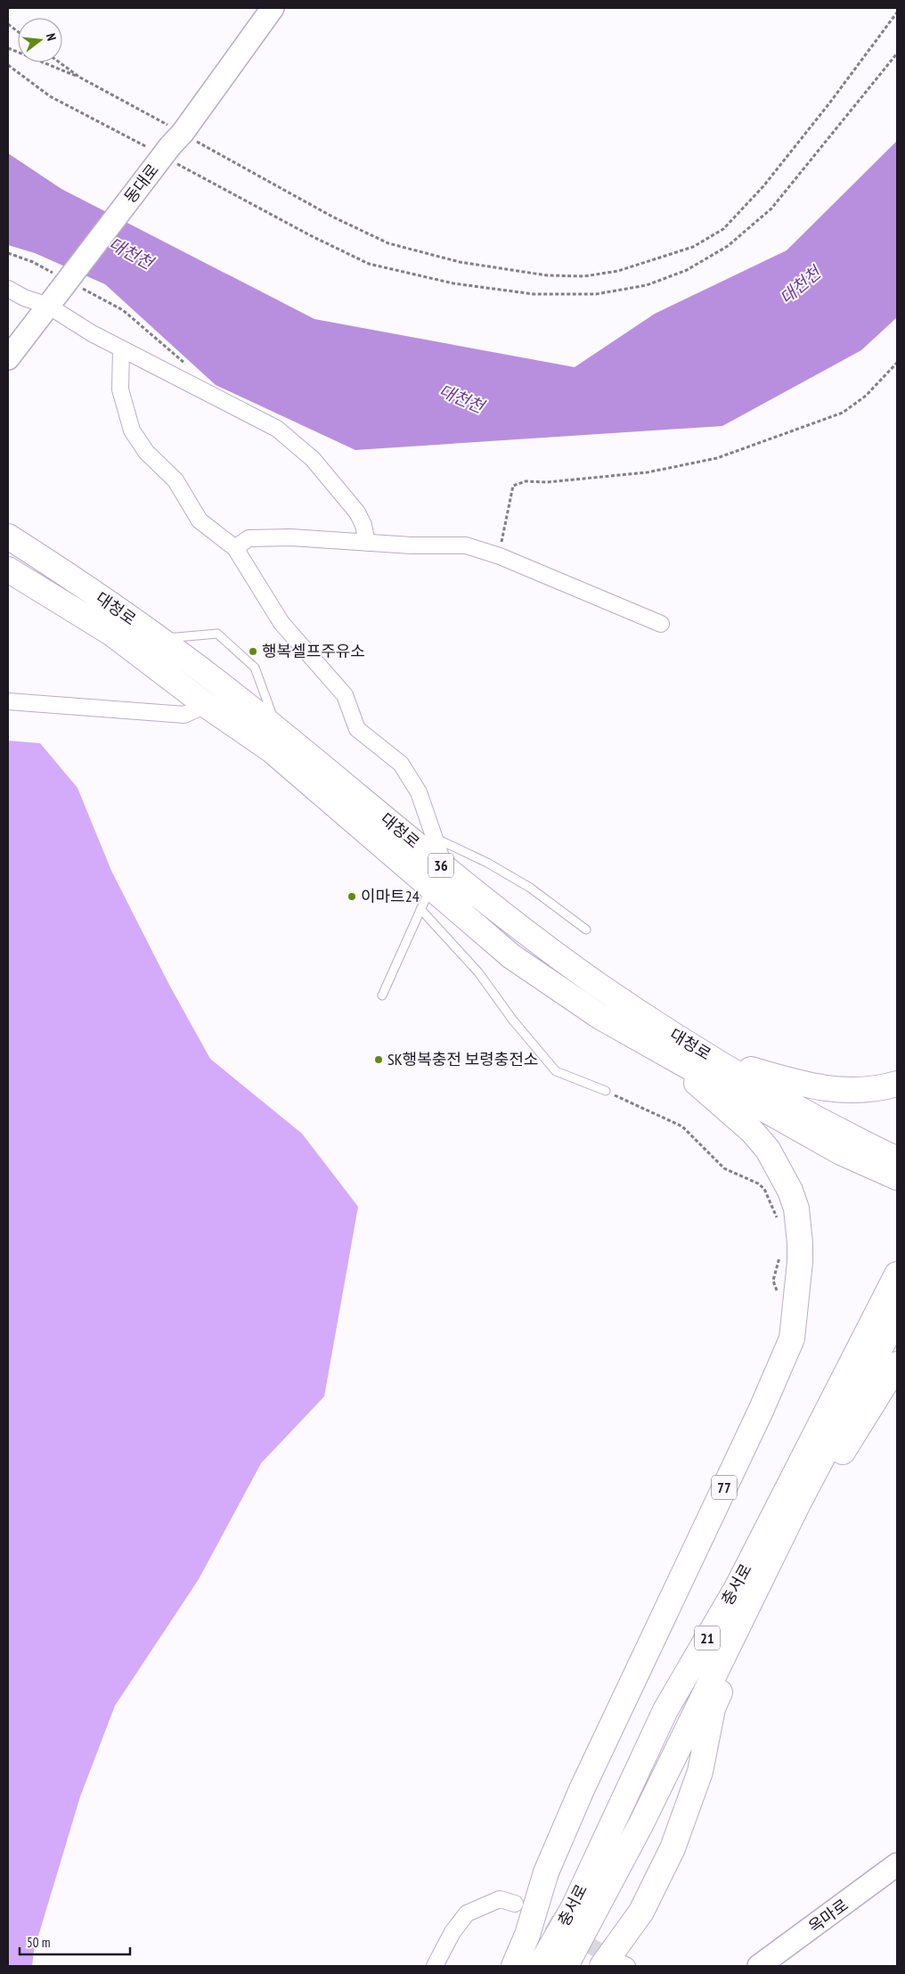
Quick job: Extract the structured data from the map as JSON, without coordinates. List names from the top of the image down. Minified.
{"streets":{"highway":["대청로","36","77","충서로","21"],"main road":["동대로","옥마로"]},"crossings":[["대청로","77"]],"water":["대천천"],"places":["행복셀프주유소","이마트24","SK행복충전 보령충전소"],"scale_bar":"50 m","north":"right"}
